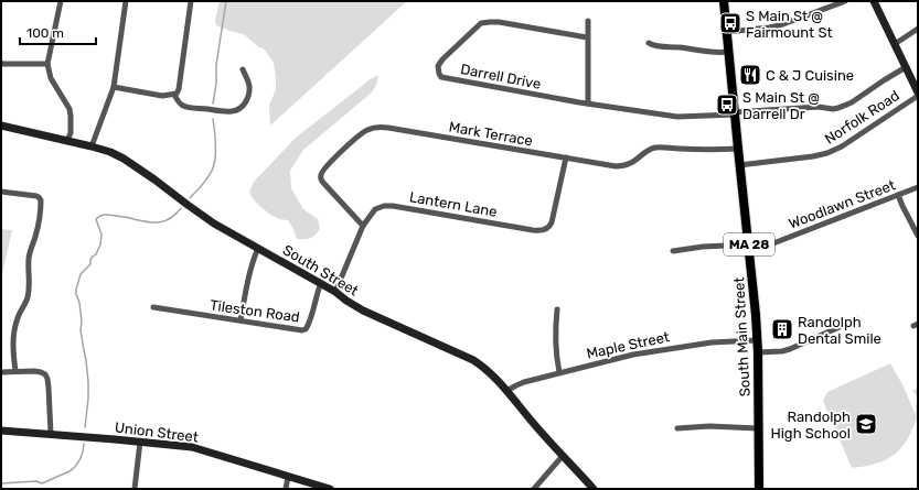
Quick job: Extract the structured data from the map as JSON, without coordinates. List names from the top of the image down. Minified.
{"streets":{"main road":["MA 28","South Street","South Main Street","Union Street"],"street":["Darrell Drive","Norfolk Road","Mark Terrace","Lantern Lane","Woodlawn Street","Tileston Road","Maple Street"]},"crossings":[["Darrell Drive","South Main Street"],["Norfolk Road","South Main Street"],["Mark Terrace","Lantern Lane"],["Mark Terrace","South Main Street"],["Lantern Lane","South Street"],["Woodlawn Street","South Main Street"],["South Street","Tileston Road"],["South Street","Maple Street"],["South Main Street","Maple Street"]],"places":{"bus stop":["S Main St @ Fairmount St","S Main St @ Darrell Dr"],"restaurant":["C & J Cuisine"],"building":["Randolph Dental Smile"],"school or university":["Randolph High School"]},"scale_bar":"100 m"}
